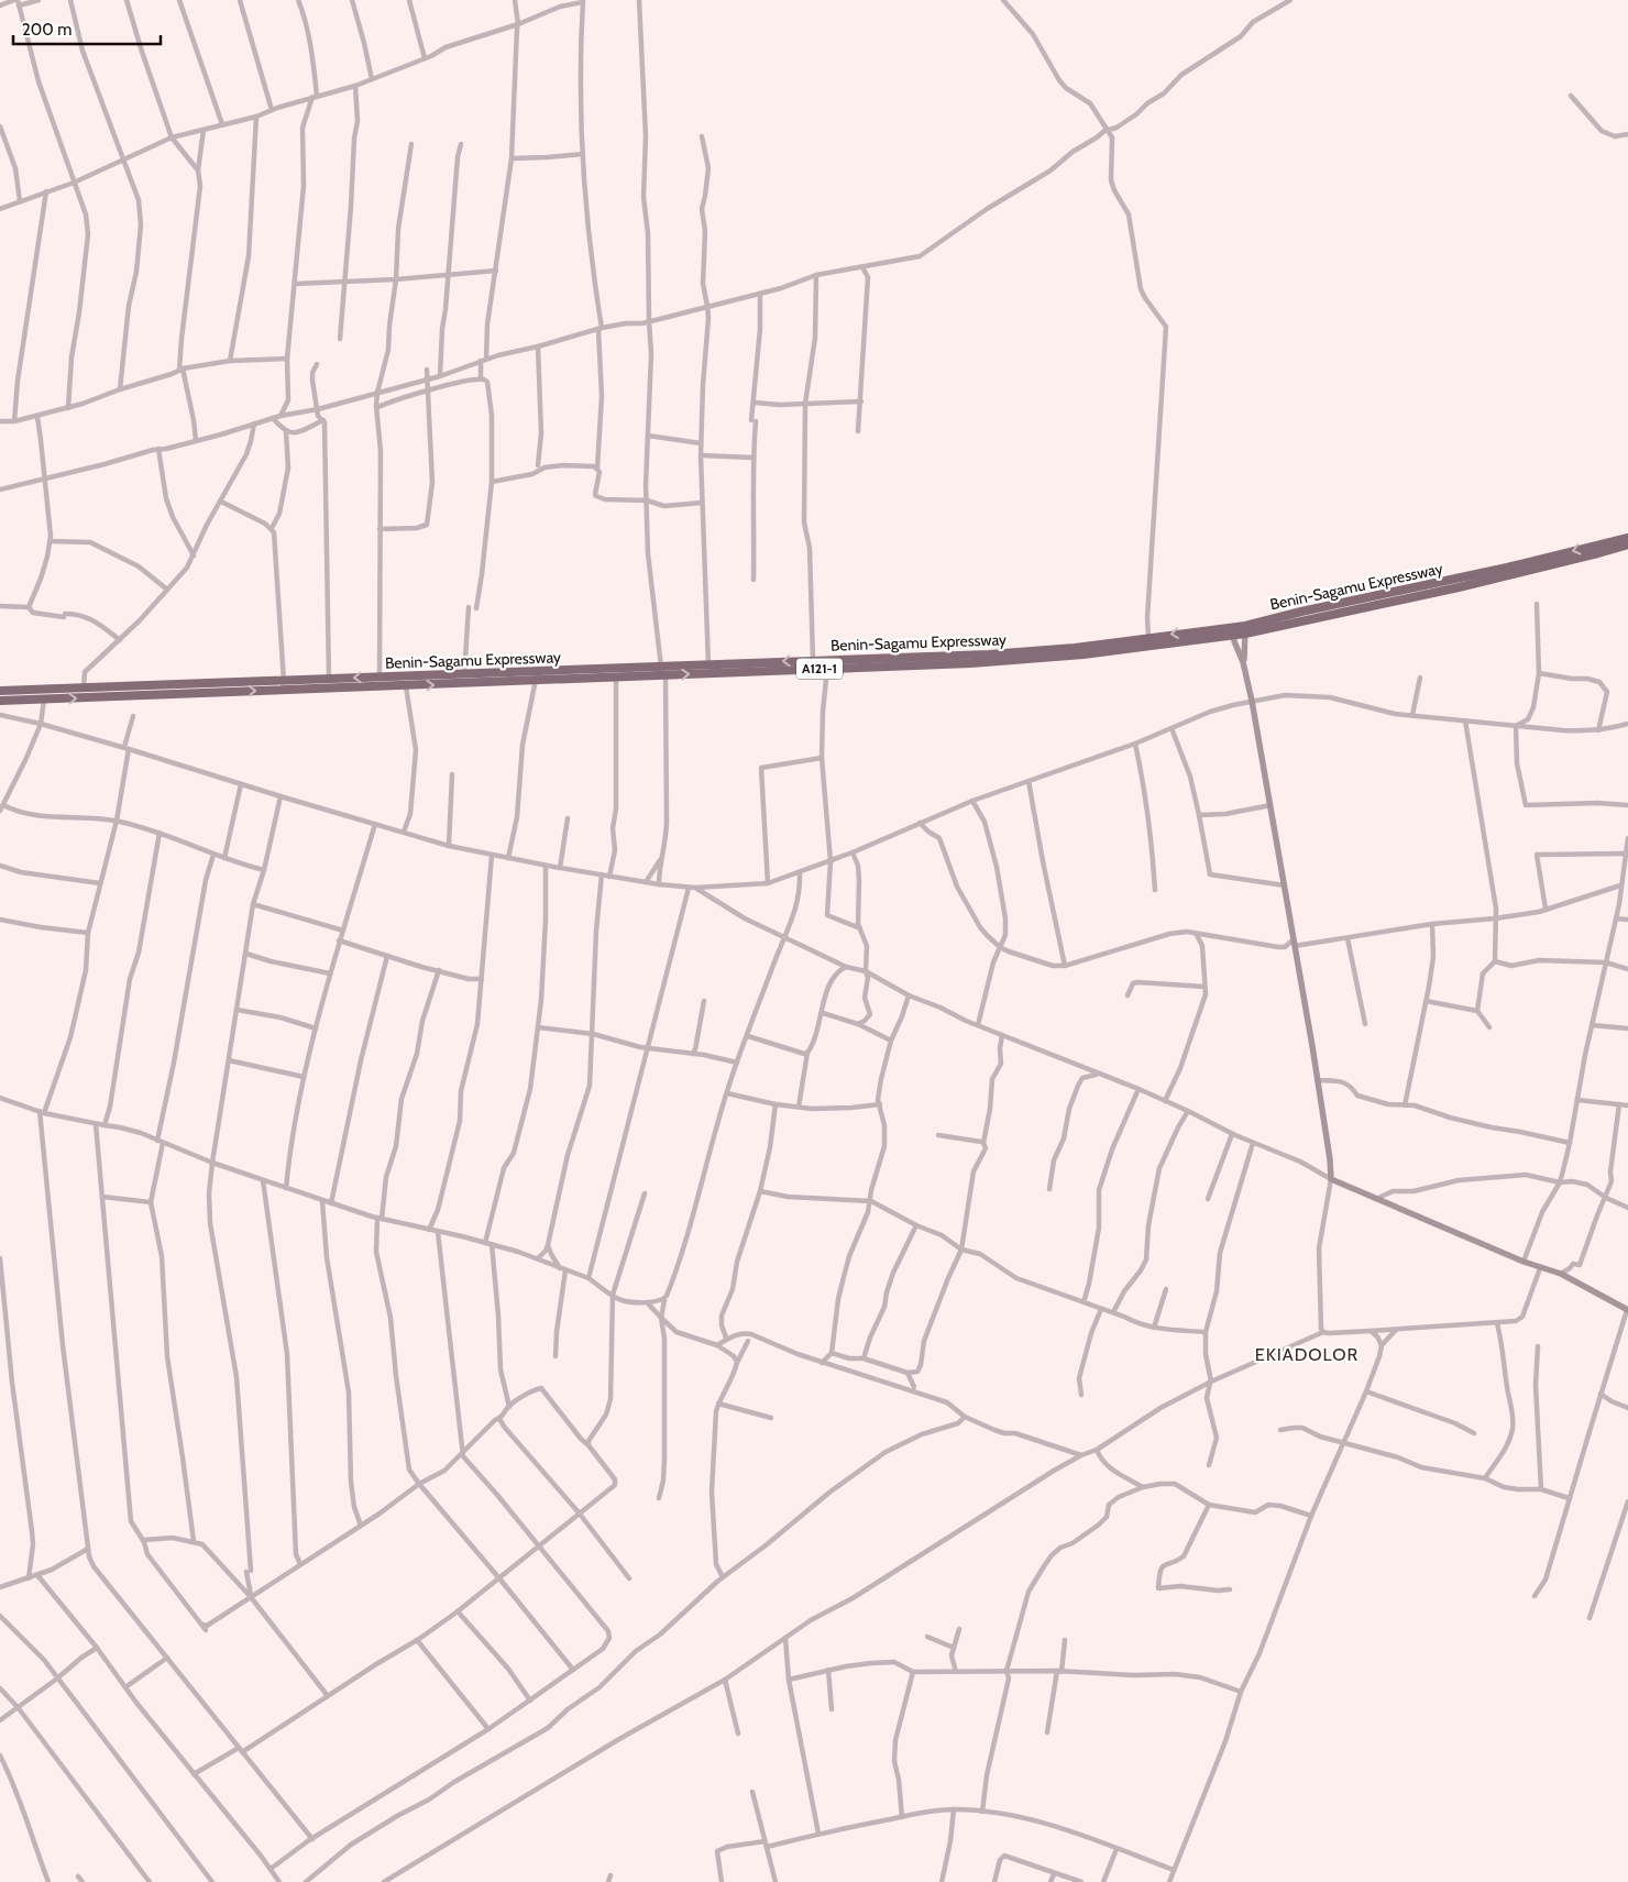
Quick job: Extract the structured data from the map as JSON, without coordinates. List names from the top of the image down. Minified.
{"streets":{"highway":["Benin-Sagamu Expressway","A121-1"]},"crossings":[["Benin-Sagamu Expressway","A121-1"]],"districts":["EKIADOLOR"],"scale_bar":"200 m"}
